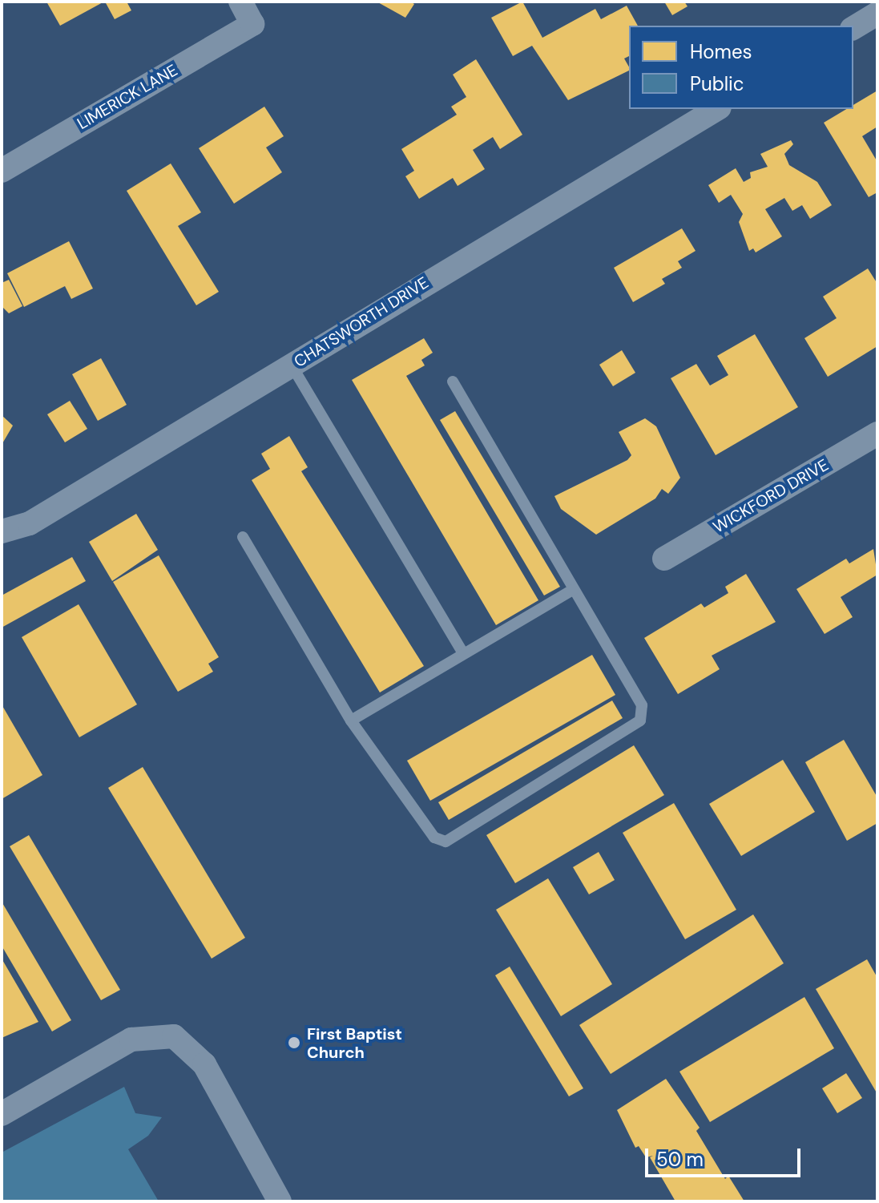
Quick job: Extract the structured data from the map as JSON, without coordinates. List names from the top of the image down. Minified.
{"streets":{"street":["LIMERICK LANE","CHATSWORTH DRIVE","WICKFORD DRIVE"]},"places":["First Baptist Church"],"legend":["Homes","Public"],"scale_bar":"50 m"}
